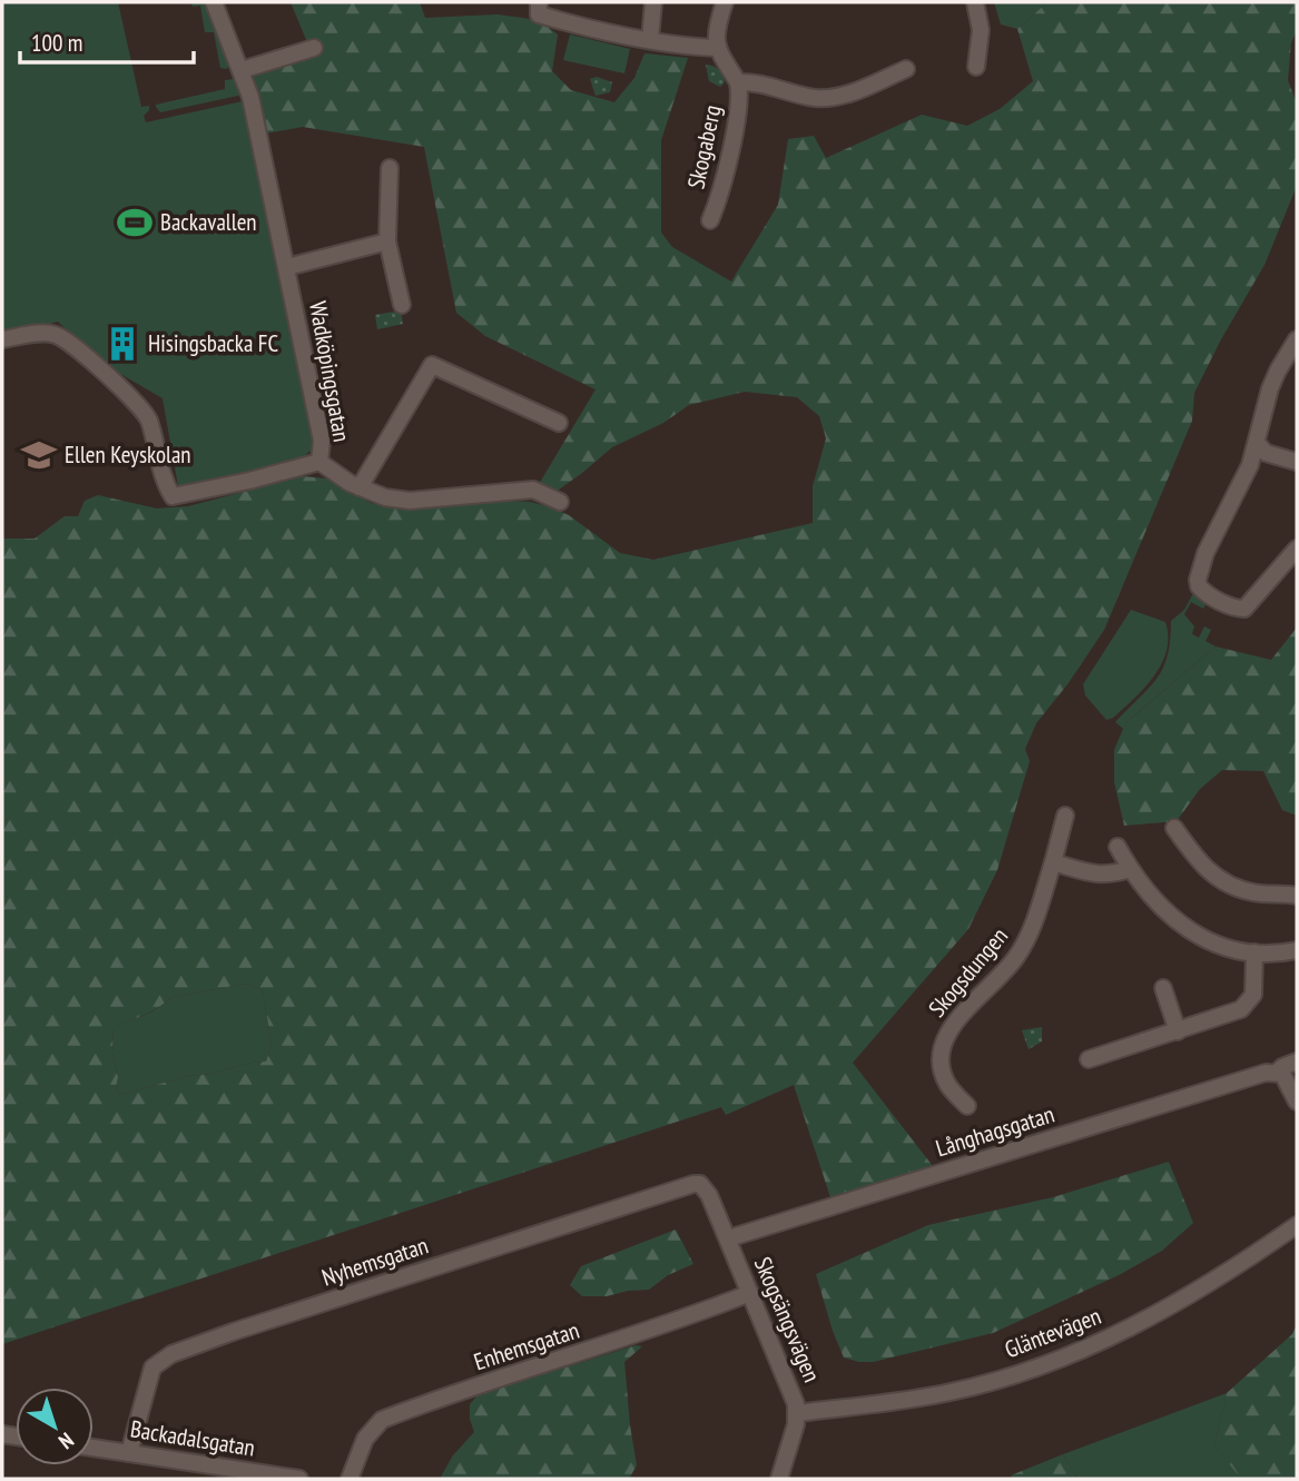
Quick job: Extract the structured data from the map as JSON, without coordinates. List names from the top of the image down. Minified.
{"streets":{"street":["Skogaberg","Wadköpingsgatan","Skogsdungen","Långhagsgatan","Nyhemsgatan","Skogsängsvägen","Gläntevägen","Enhemsgatan","Backadalsgatan"]},"crossings":[["Långhagsgatan","Skogsängsvägen"],["Nyhemsgatan","Skogsängsvägen"],["Nyhemsgatan","Backadalsgatan"],["Skogsängsvägen","Gläntevägen"],["Skogsängsvägen","Enhemsgatan"]],"places":{"sports":["Backavallen"],"building":["Hisingsbacka FC"],"school or university":["Ellen Keyskolan"]},"scale_bar":"100 m","north":"bottom right"}
